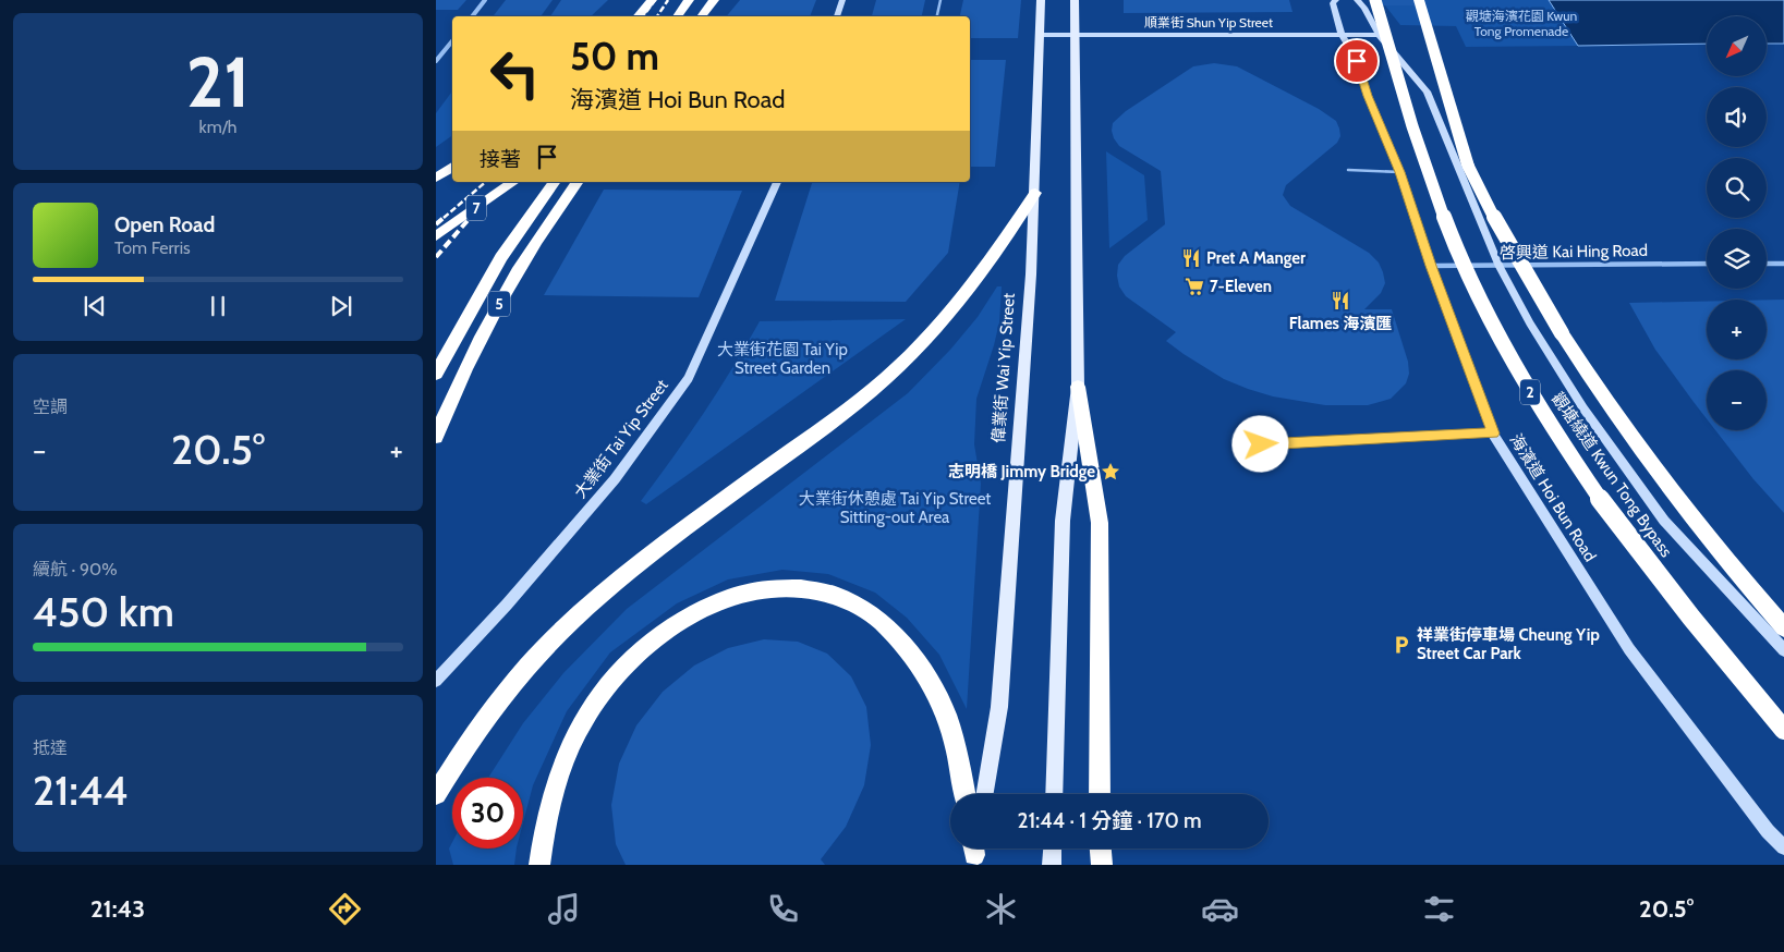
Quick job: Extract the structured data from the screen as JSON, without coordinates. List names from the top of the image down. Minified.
{"streets":{"highway":["7","5","2","觀塘繞道 Kwun Tong Bypass"],"main road":["順業街 Shun Yip Street","偉業街 Wai Yip Street","大業街 Tai Yip Street","海濱道 Hoi Bun Road"],"street":["啓興道 Kai Hing Road"]},"crossings":[["順業街 Shun Yip Street","偉業街 Wai Yip Street"],["順業街 Shun Yip Street","海濱道 Hoi Bun Road"],["啓興道 Kai Hing Road","海濱道 Hoi Bun Road"]],"parks":["觀塘海濱花園 Kwun Tong Promenade","大業街花園 Tai Yip Street Garden","大業街休憩處 Tai Yip Street Sitting-out Area"],"places":{"restaurant":["Pret A Manger","Flames 海濱匯"],"supermarket":["7-Eleven"],"place":["志明橋 Jimmy Bridge"],"parking":["祥業街停車場 Cheung Yip Street Car Park"]},"north":"bottom left","page":{"tile":[["21","km/h"],"空調",["續航 · 90%","450 km"],["抵達","21:44"]],"map_buttons":["+","−"],"turn":["50 m","海濱道 Hoi Bun Road"],"then":"接著","song":["Open Road","Tom Ferris"],"heat":["−","20.5°","+"],"limit":"30","trip":"21:44 · 1 分鐘 · 170 m","tabs":["21:43","20.5°"]}}
